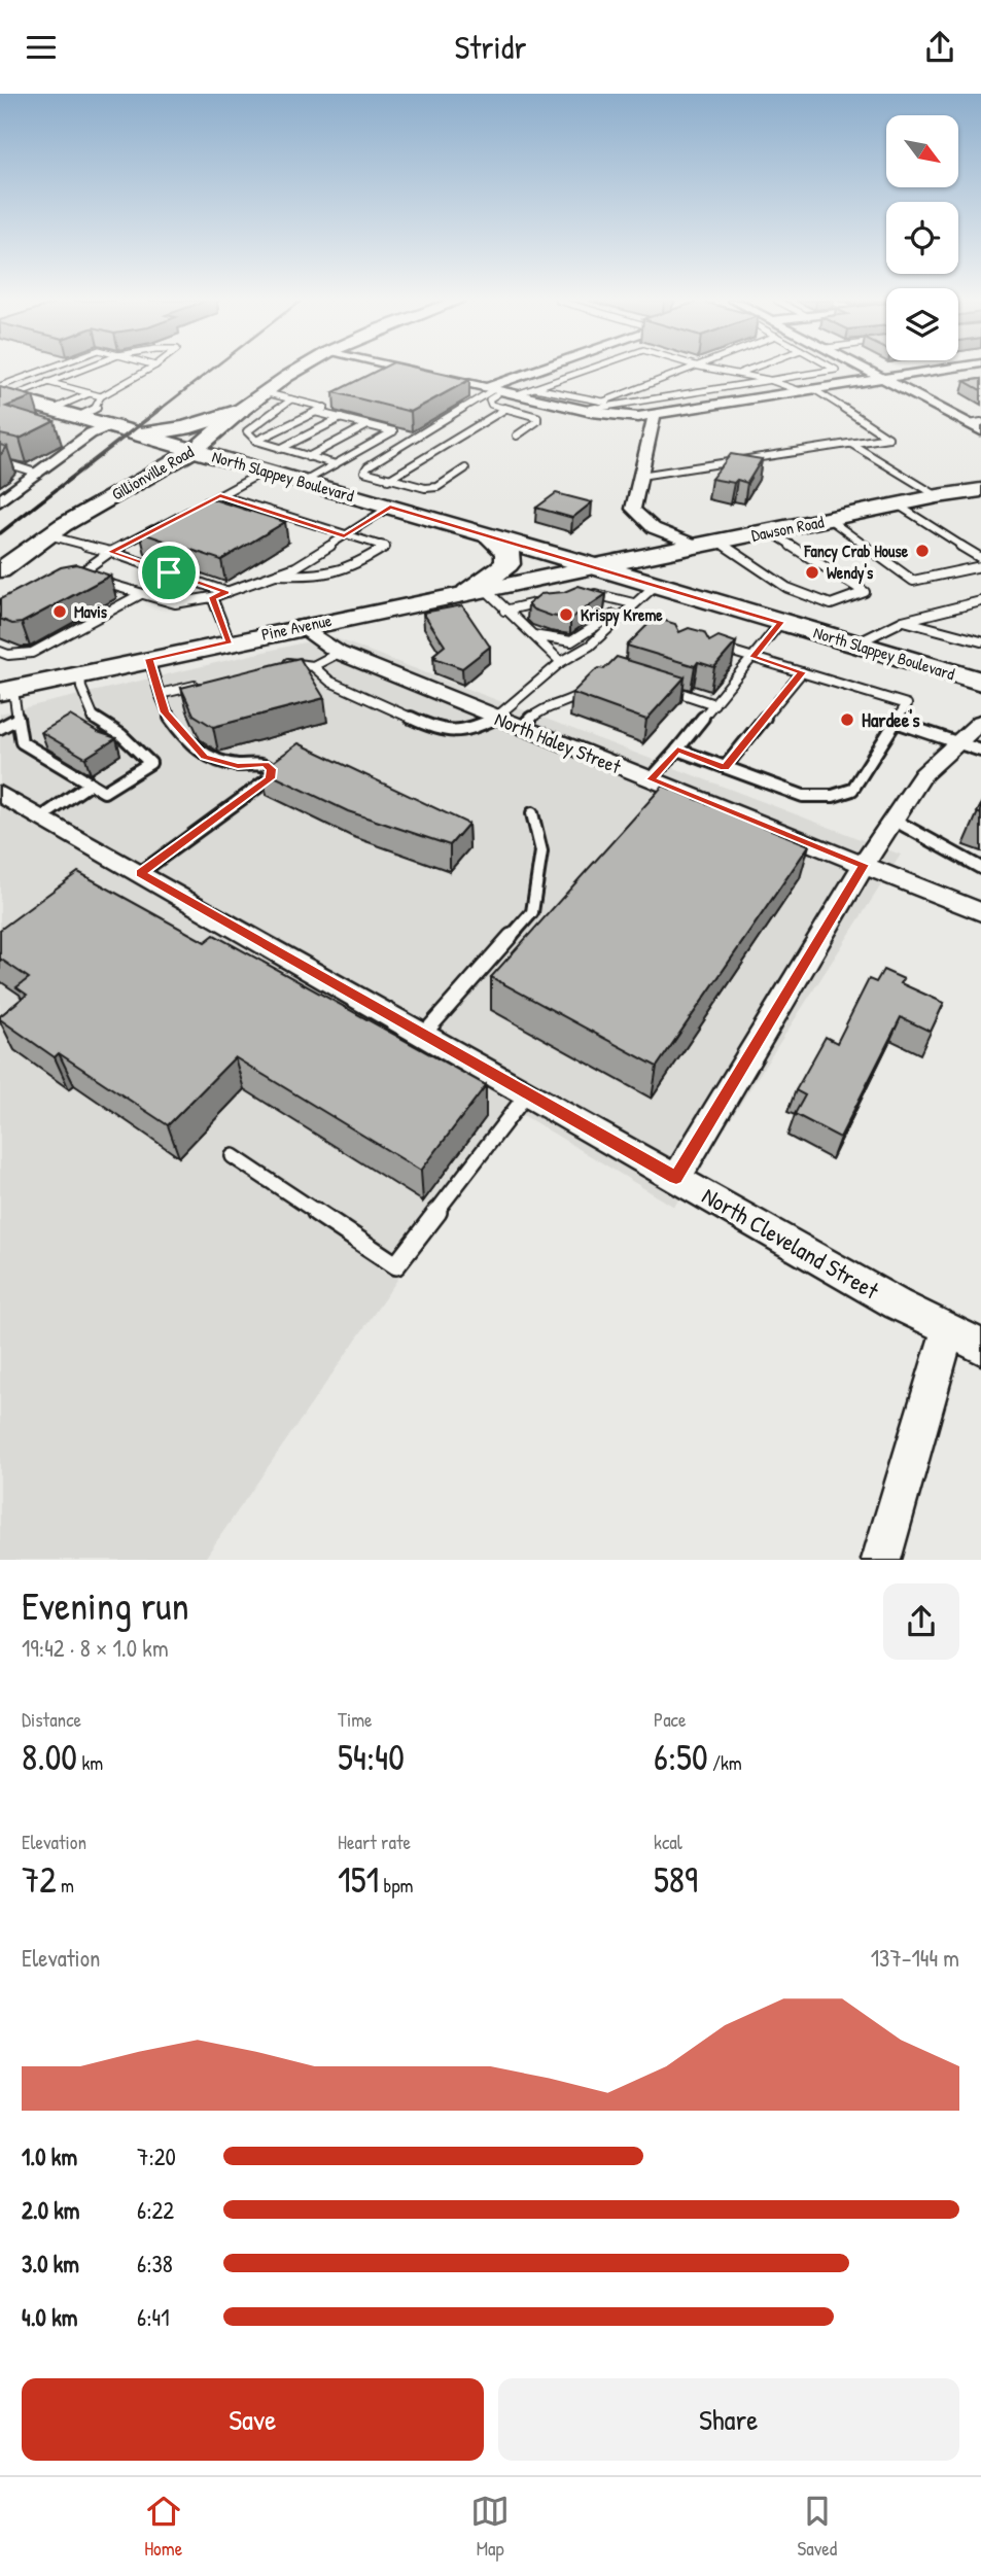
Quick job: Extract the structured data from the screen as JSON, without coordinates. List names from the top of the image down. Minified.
{"streets":{"main road":["Gillionville Road","North Slappey Boulevard","Dawson Road","Pine Avenue"],"street":["North Haley Street","North Cleveland Street"]},"crossings":[["Gillionville Road","North Slappey Boulevard"],["North Slappey Boulevard","Dawson Road"],["North Slappey Boulevard","Pine Avenue"],["Dawson Road","Pine Avenue"],["Pine Avenue","North Haley Street"]],"places":["Fancy Crab House","Wendy's","Mavis","Krispy Kreme","Hardee's"],"north":"bottom right","page":{"header":"Stridr","heading":["Evening run","19:42 · 8 × 1.0 km"],"stats":[["Distance","8.00 km"],["Time","54:40"],["Pace","6:50 /km"],["Elevation","72 m"],["Heart rate","151 bpm"],["kcal","589"]],"chart":["Elevation","137–144 m"],"list":[{"name":"1.0 km","note":"7:20"},{"name":"2.0 km","note":"6:22"},{"name":"3.0 km","note":"6:38"},{"name":"4.0 km","note":"6:41"}],"buttons":["Save","Share"],"tabs":["Home","Map","Saved"]}}
